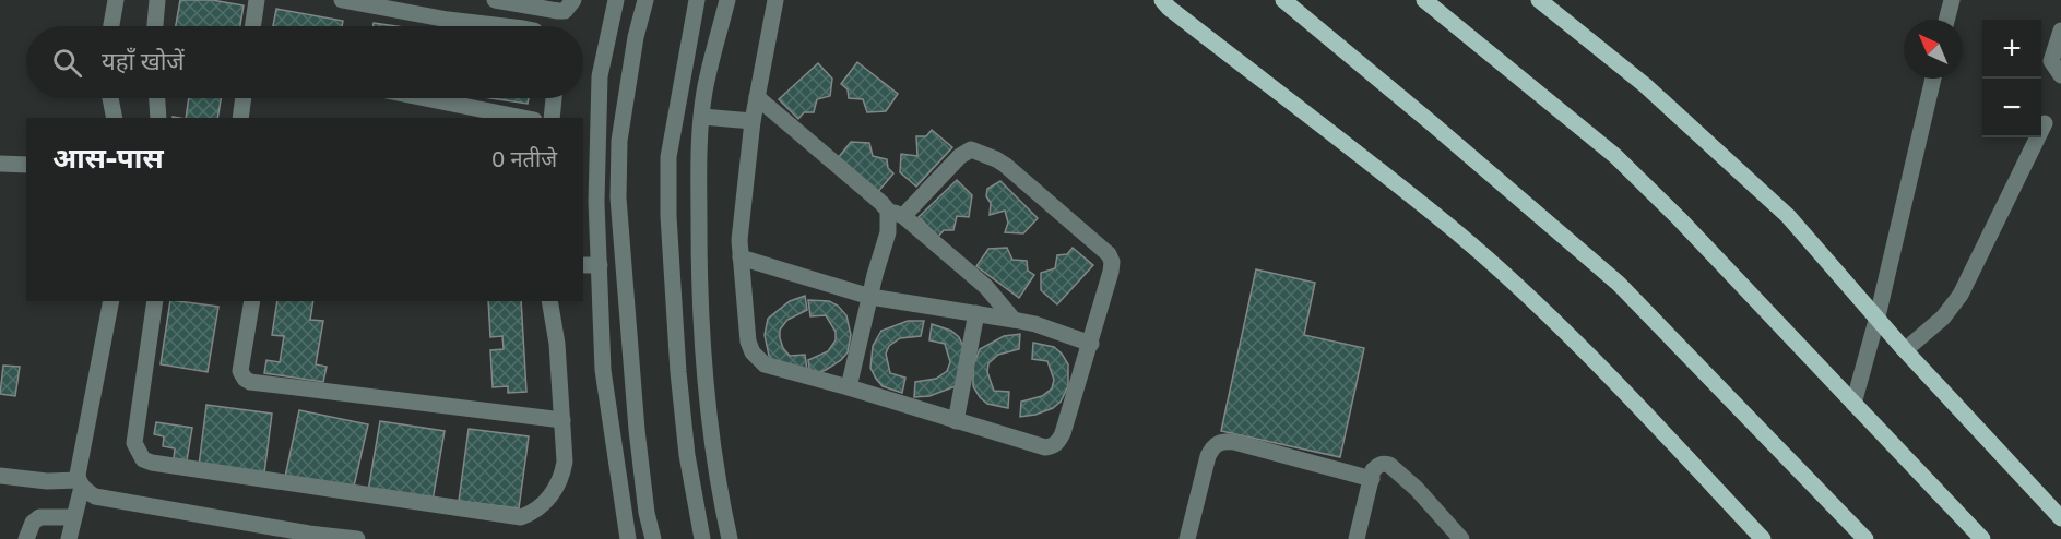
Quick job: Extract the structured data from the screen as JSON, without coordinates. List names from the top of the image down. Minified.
{"north":"top left","page":{"map_buttons":["+","−"],"search":"यहाँ खोजें","heading":["आस-पास","0 नतीजे"]}}
